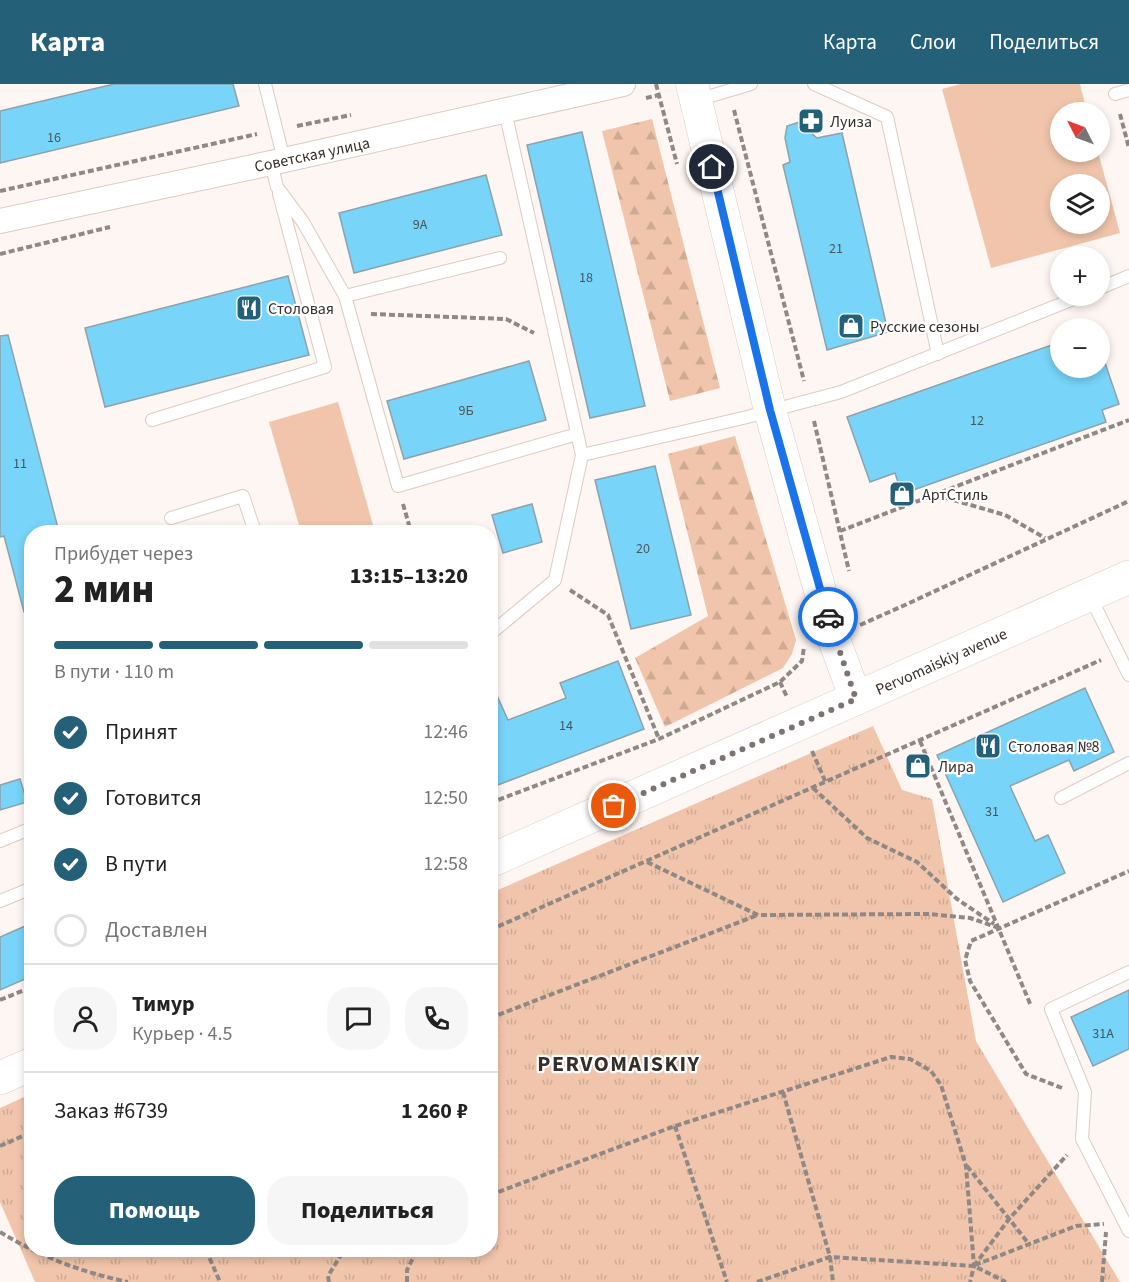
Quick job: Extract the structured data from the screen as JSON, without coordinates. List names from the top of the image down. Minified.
{"streets":{"main road":["Pervomaiskiy avenue"],"street":["Советская улица"]},"districts":["PERVOMAISKIY"],"places":{"pharmacy":["Луиза"],"restaurant":["Столовая","Столовая №8"],"shop":["Русские сезоны","АртСтиль","Лира"]},"house_numbers":["16","9А","21","18","9Б","12","11","20","14","31","31А"],"north":"top left","page":{"header":"Карта","nav":["Карта","Слои","Поделиться"],"map_buttons":["+","−"],"heading":["2 мин","Прибудет через","13:15–13:20"],"panel":["Тимур","Курьер · 4.5","Заказ #6739","1 260 ₽"],"bar":"В пути · 110 m","list":[["Принят","12:46"],["Готовится","12:50"],["В пути","12:58"],"Доставлен"],"buttons":["Помощь","Поделиться"]}}
